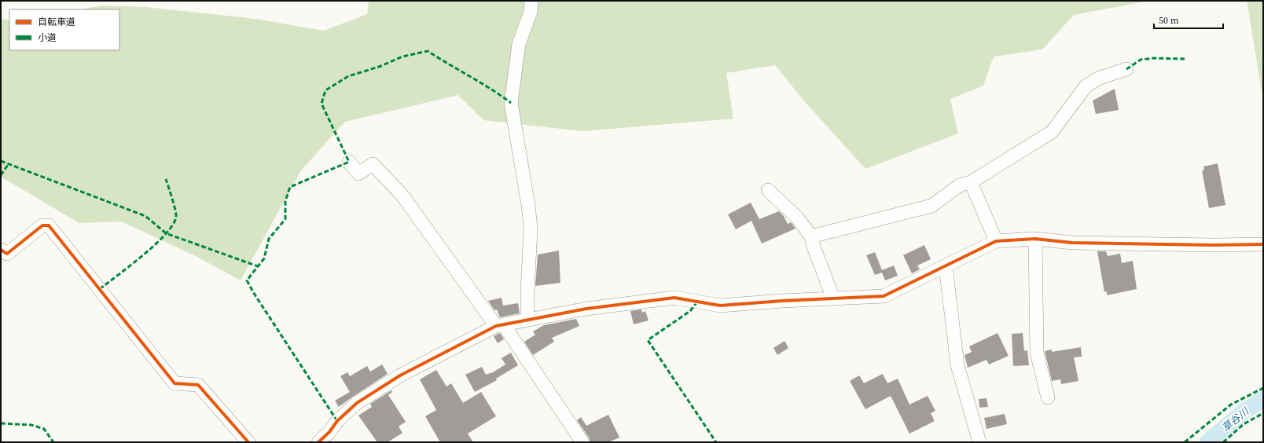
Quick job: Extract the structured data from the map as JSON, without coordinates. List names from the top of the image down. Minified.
{"water":["草谷川"],"legend":["自転車道","小道"],"scale_bar":"50 m"}
